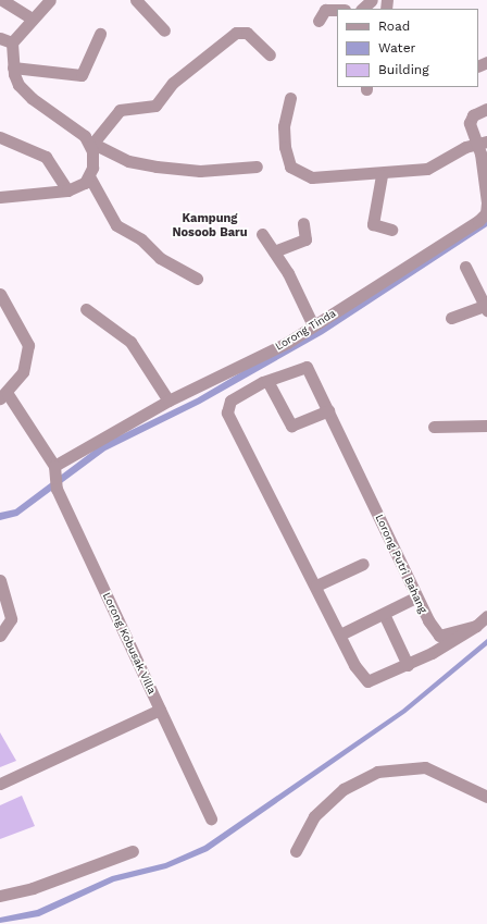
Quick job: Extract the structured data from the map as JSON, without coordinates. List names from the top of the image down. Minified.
{"streets":{"street":["Lorong Tinda","Lorong Putri Bahang","Lorong Kobusak Villa"]},"crossings":[["Lorong Tinda","Lorong Kobusak Villa"]],"districts":["Kampung Nosoob Baru"],"legend":["Road","Water","Building"]}
